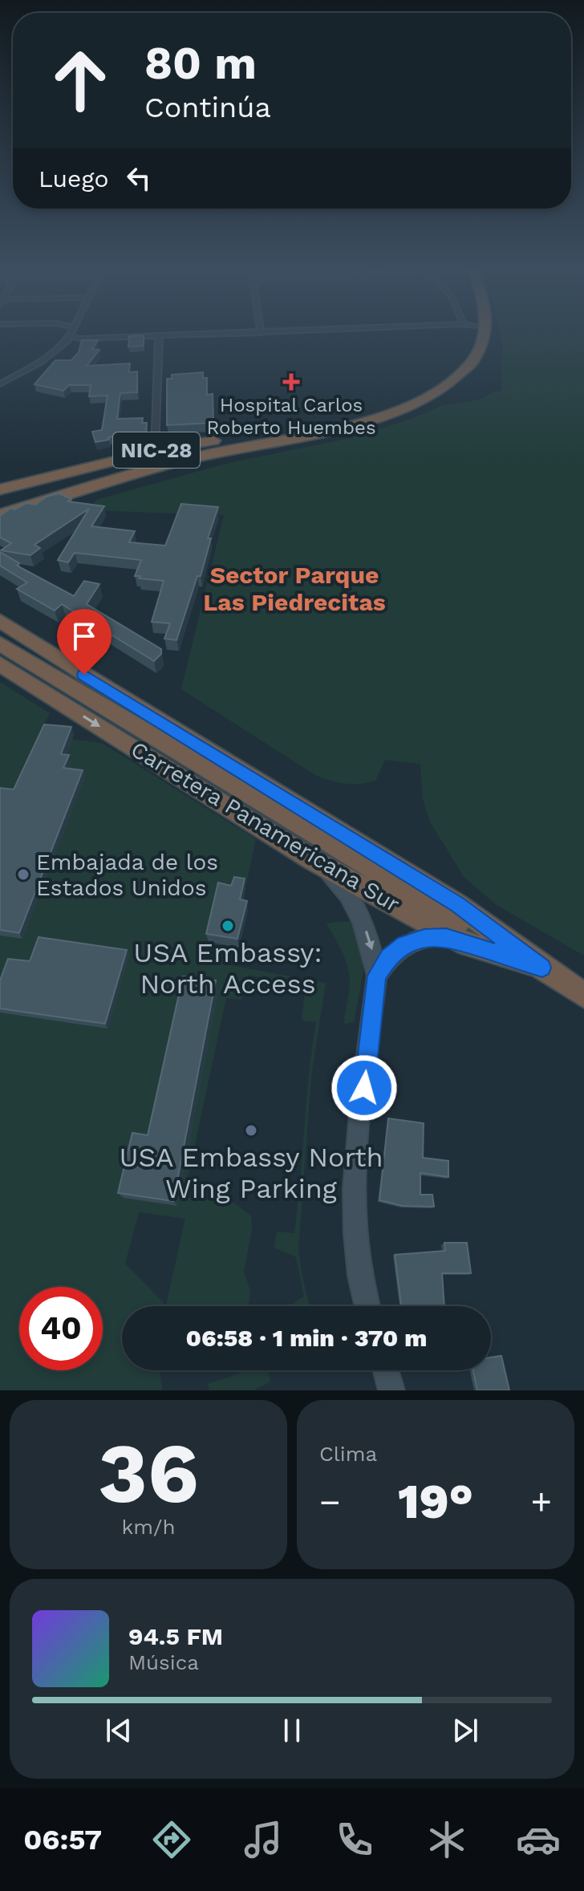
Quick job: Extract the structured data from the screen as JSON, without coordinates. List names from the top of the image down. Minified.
{"streets":{"highway":["NIC-28","Carretera Panamericana Sur"]},"districts":["Sector Parque Las Piedrecitas"],"places":{"health":["Hospital Carlos Roberto Huembes"],"other":["Embajada de los Estados Unidos","USA Embassy: North Access","USA Embassy North Wing Parking"]},"page":{"turn":["80 m","Continúa"],"then":"Luego","limit":"40","trip":"06:58 · 1 min · 370 m","tile":[["36","km/h"],"Clima"],"heat":["−","19°","+"],"song":["94.5 FM","Música"],"tabs":"06:57"}}
